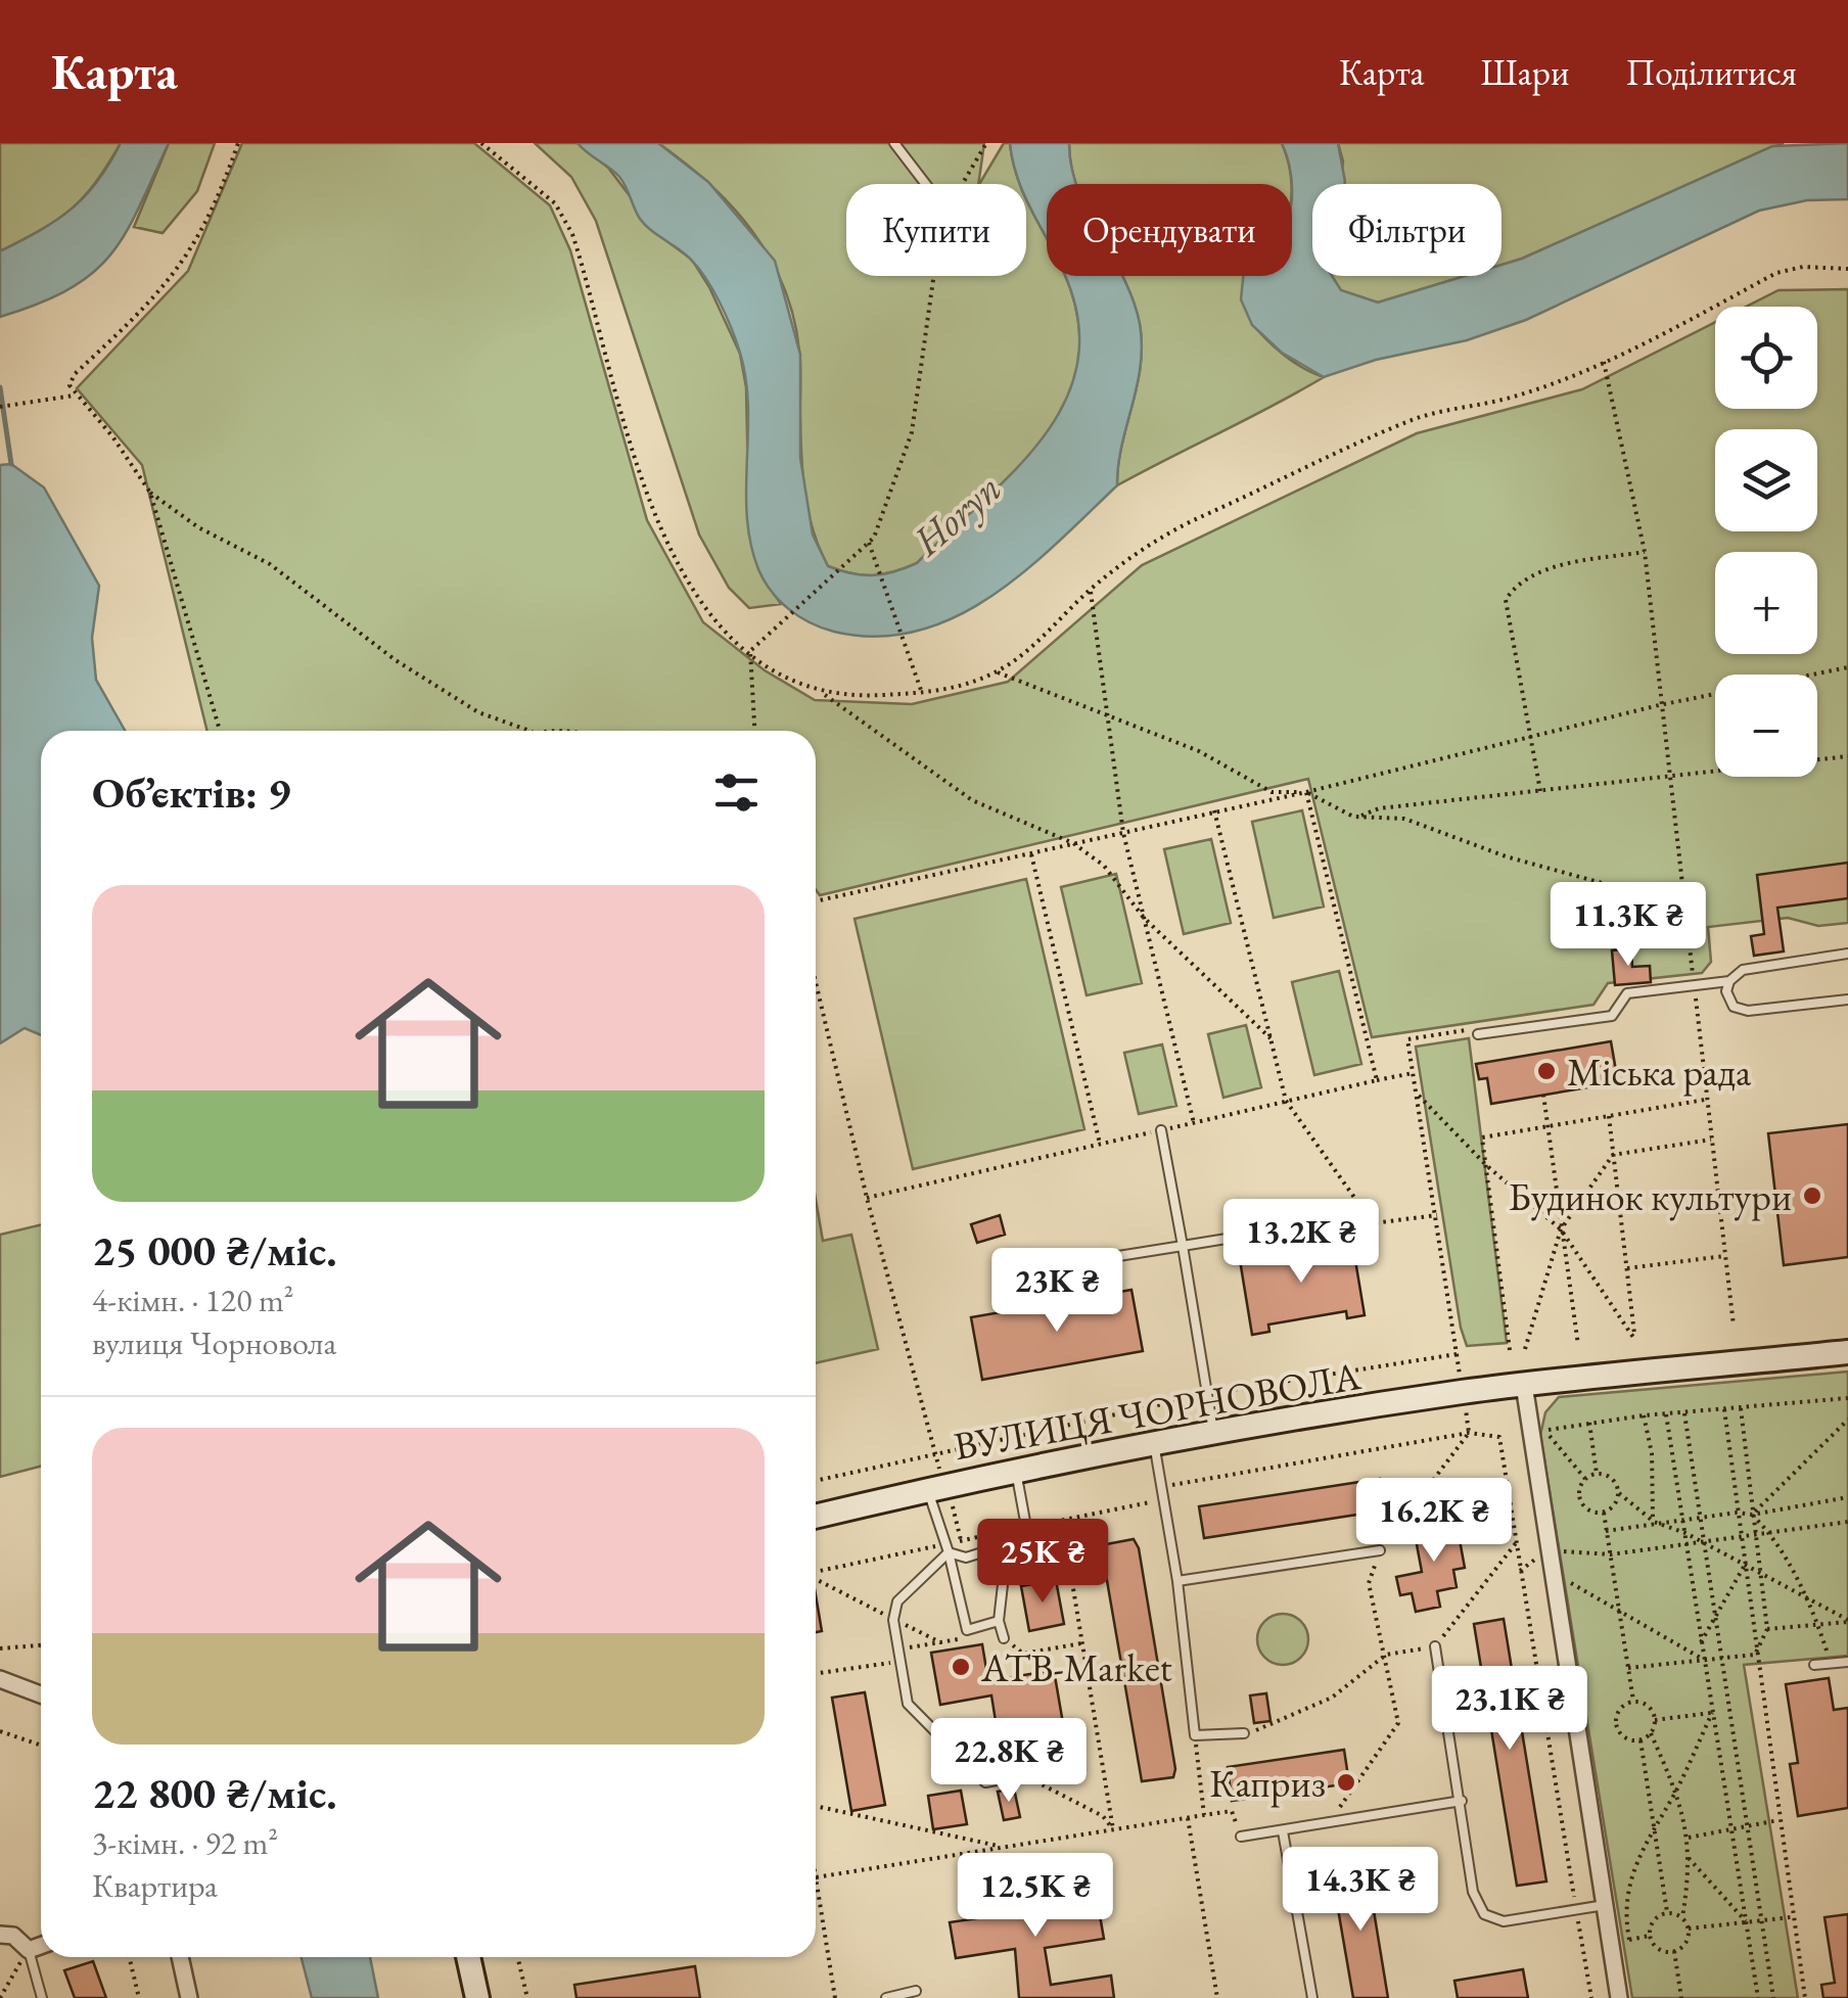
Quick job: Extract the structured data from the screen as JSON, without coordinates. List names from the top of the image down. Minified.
{"streets":{"street":["ВУЛИЦЯ ЧОРНОВОЛА"]},"water":["Horyn"],"places":["Міська рада","Будинок культури","ATB-Market","Каприз"],"page":{"header":"Карта","nav":["Карта","Шари","Поділитися"],"chip":["Купити","Орендувати","Фільтри"],"map_buttons":["+","−"],"heading":"Об’єктів: 9","list":[{"name":"25 000 ₴/міс.","note":"4-кімн. · 120 m² · вулиця Чорновола"},{"name":"22 800 ₴/міс.","note":"3-кімн. · 92 m² · Квартира"}],"price":["11.3K ₴","13.2K ₴","23K ₴","16.2K ₴","25K ₴","23.1K ₴","22.8K ₴","14.3K ₴","12.5K ₴"]}}
